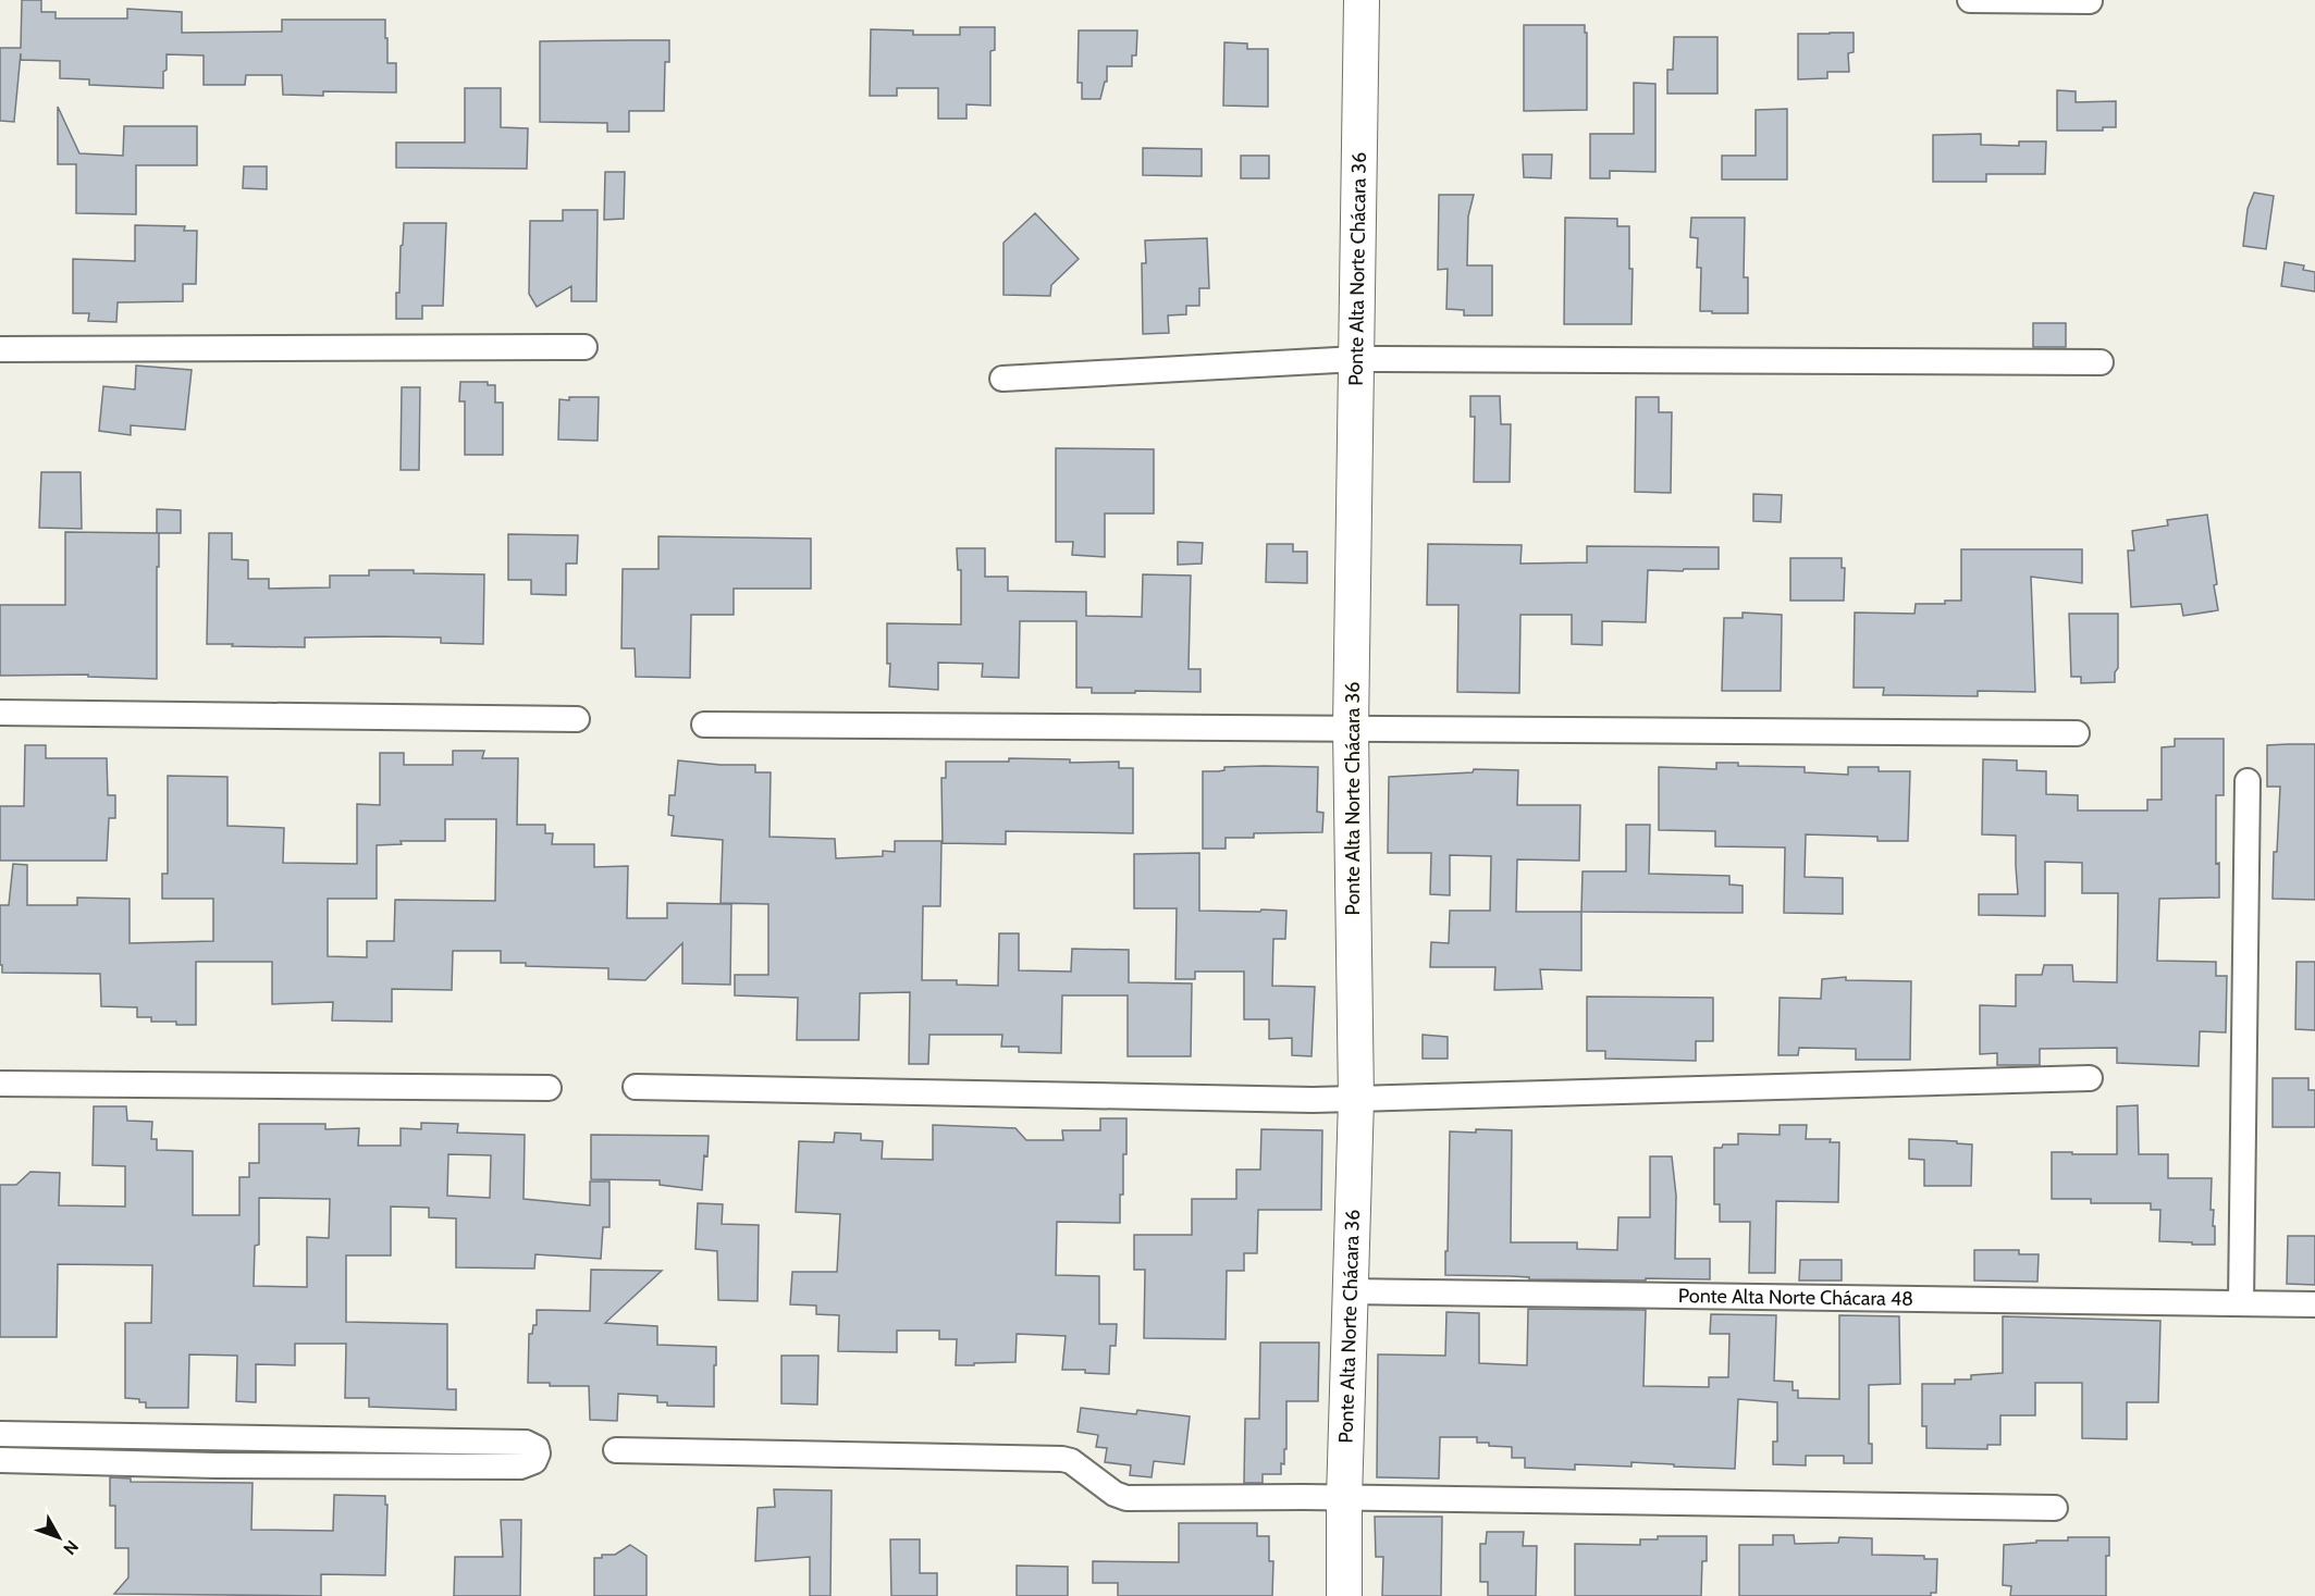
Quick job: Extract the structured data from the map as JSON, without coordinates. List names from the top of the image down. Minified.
{"streets":{"street":["Ponte Alta Norte Chácara 36","Ponte Alta Norte Chácara 48"]},"crossings":[["Ponte Alta Norte Chácara 36","Ponte Alta Norte Chácara 48"]],"north":"bottom right"}
